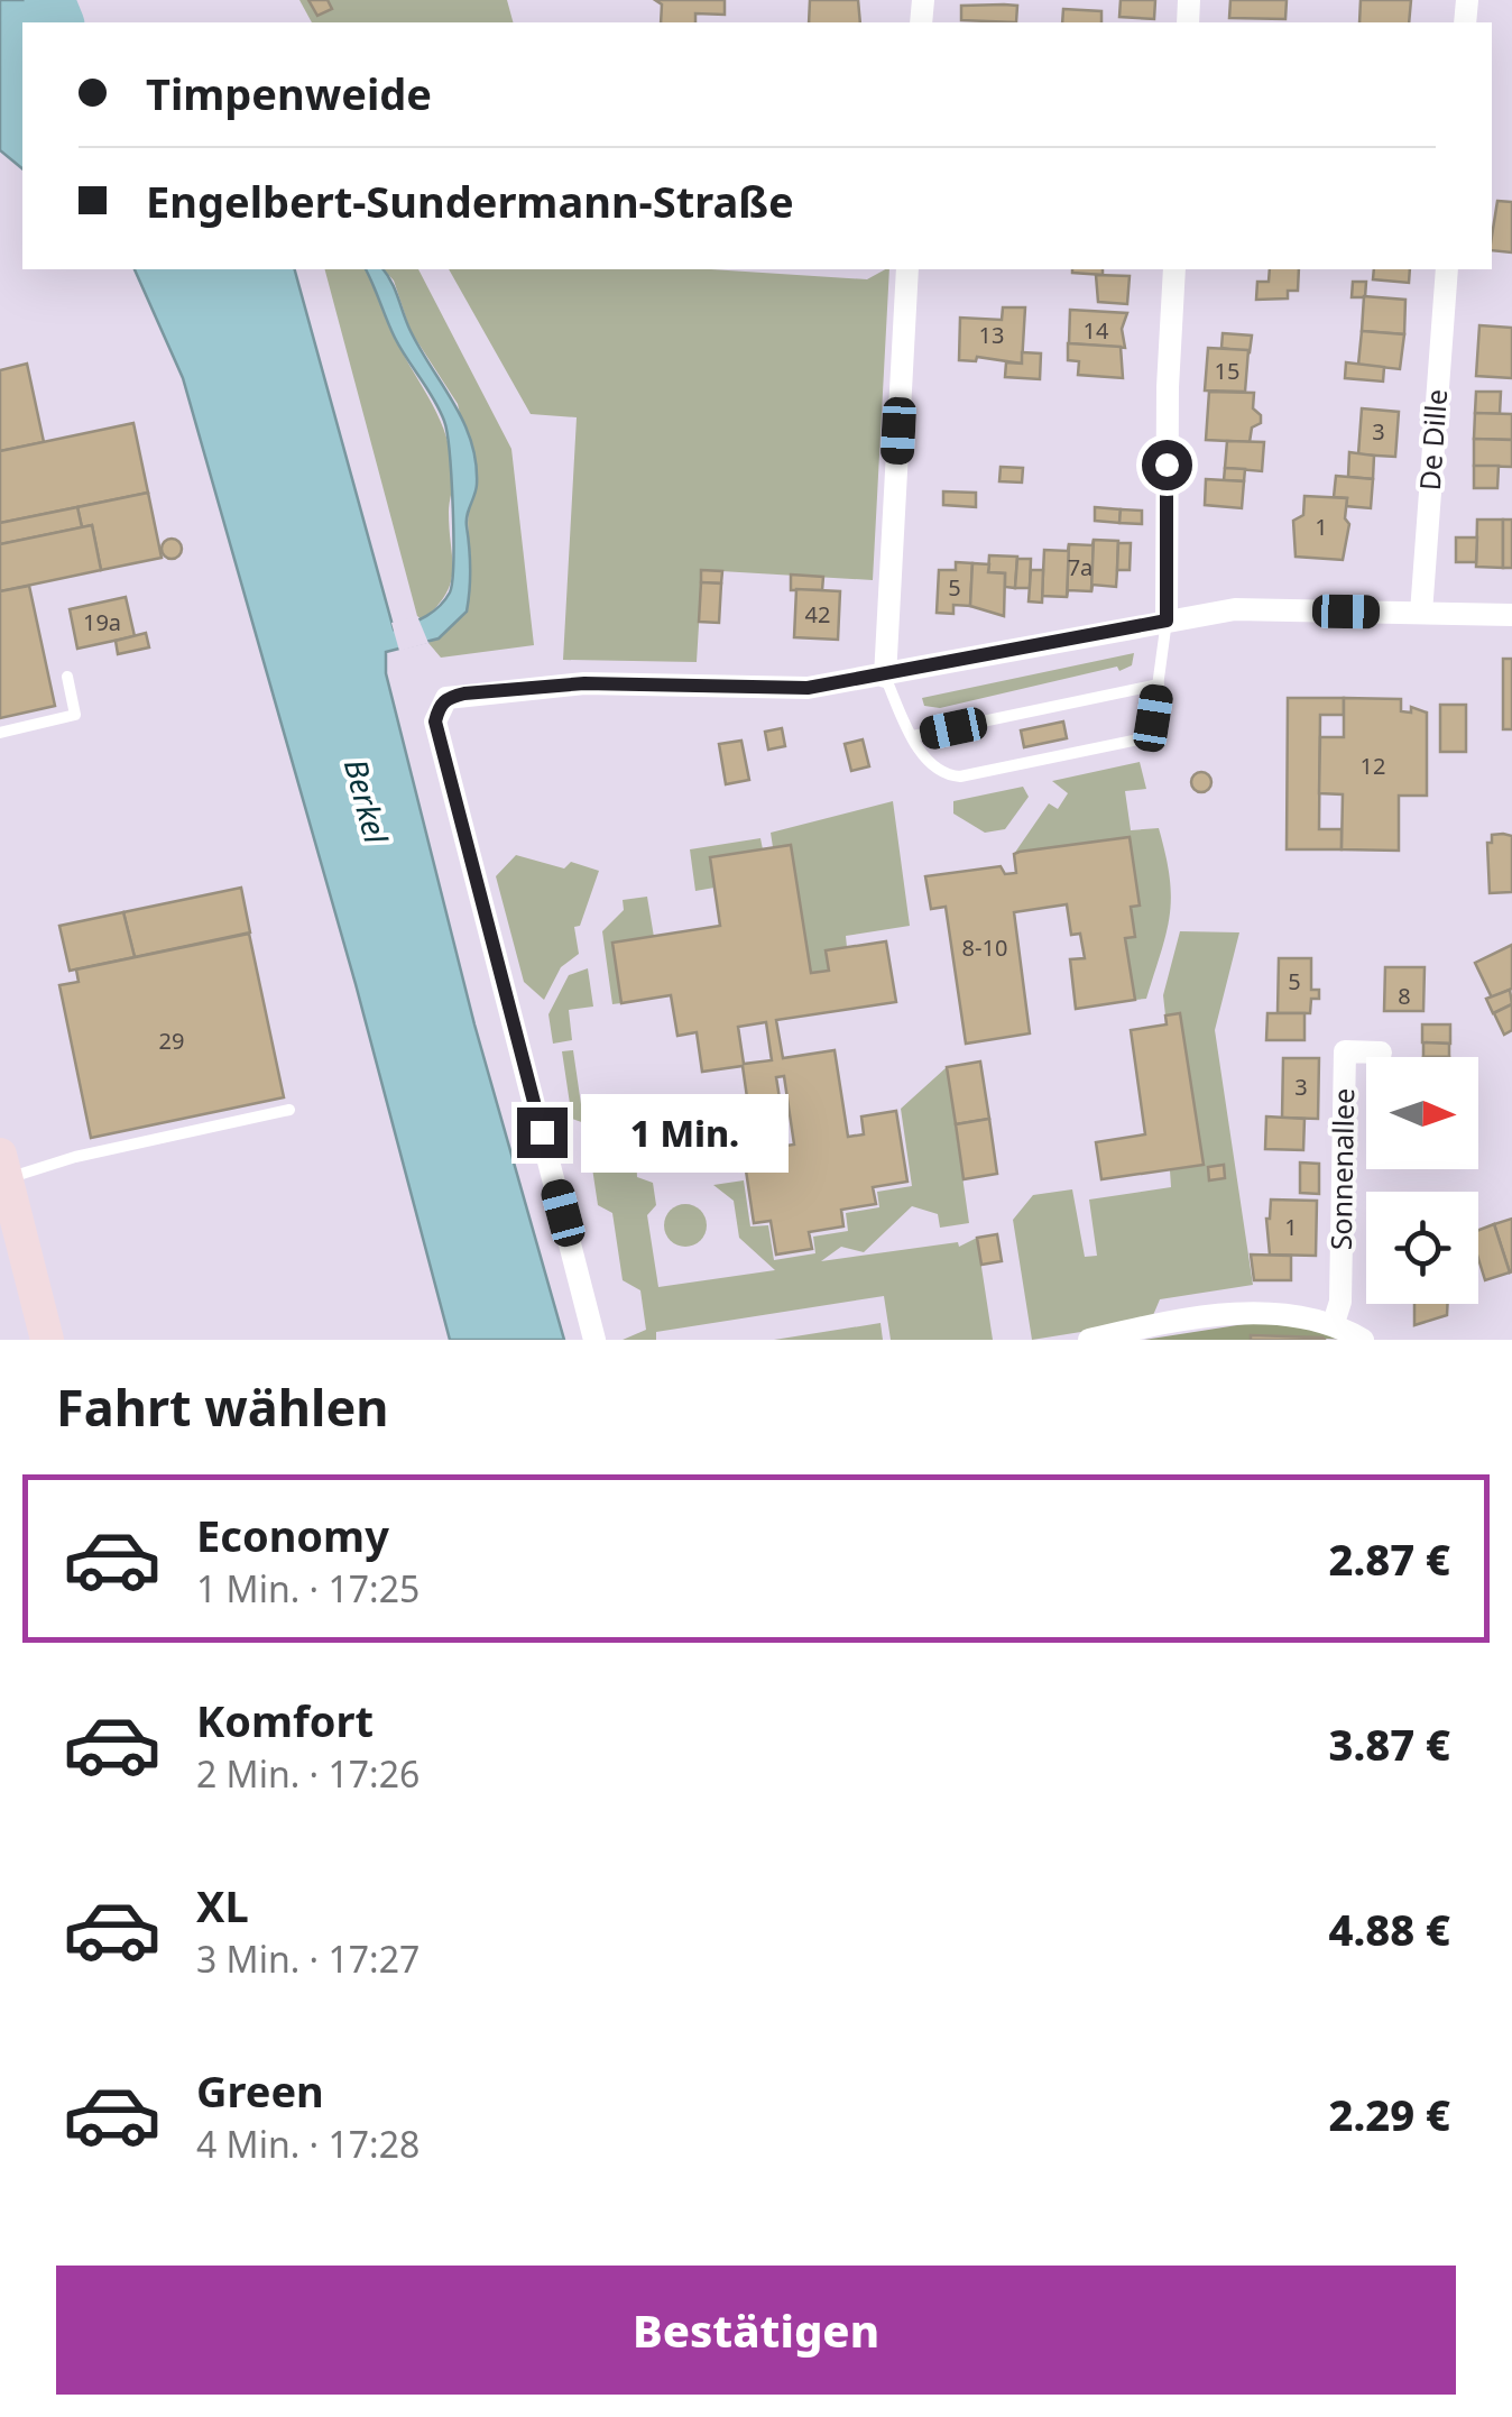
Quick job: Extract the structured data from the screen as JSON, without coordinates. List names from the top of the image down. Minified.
{"streets":{"street":["De Dille","Sonnenallee"]},"water":["Berkel"],"house_numbers":["14","13","15","3","1","7a","5","42","19a","12","8-10","5","8","29","3","1"],"north":"right","page":{"banner":["Timpenweide","Engelbert-Sundermann-Straße"],"bubble":"1 Min.","heading":"Fahrt wählen","list":[{"name":"Economy","note":"1 Min. · 17:25","value":"2.87 €"},{"name":"Komfort","note":"2 Min. · 17:26","value":"3.87 €"},{"name":"XL","note":"3 Min. · 17:27","value":"4.88 €"},{"name":"Green","note":"4 Min. · 17:28","value":"2.29 €"}],"buttons":"Bestätigen"}}
